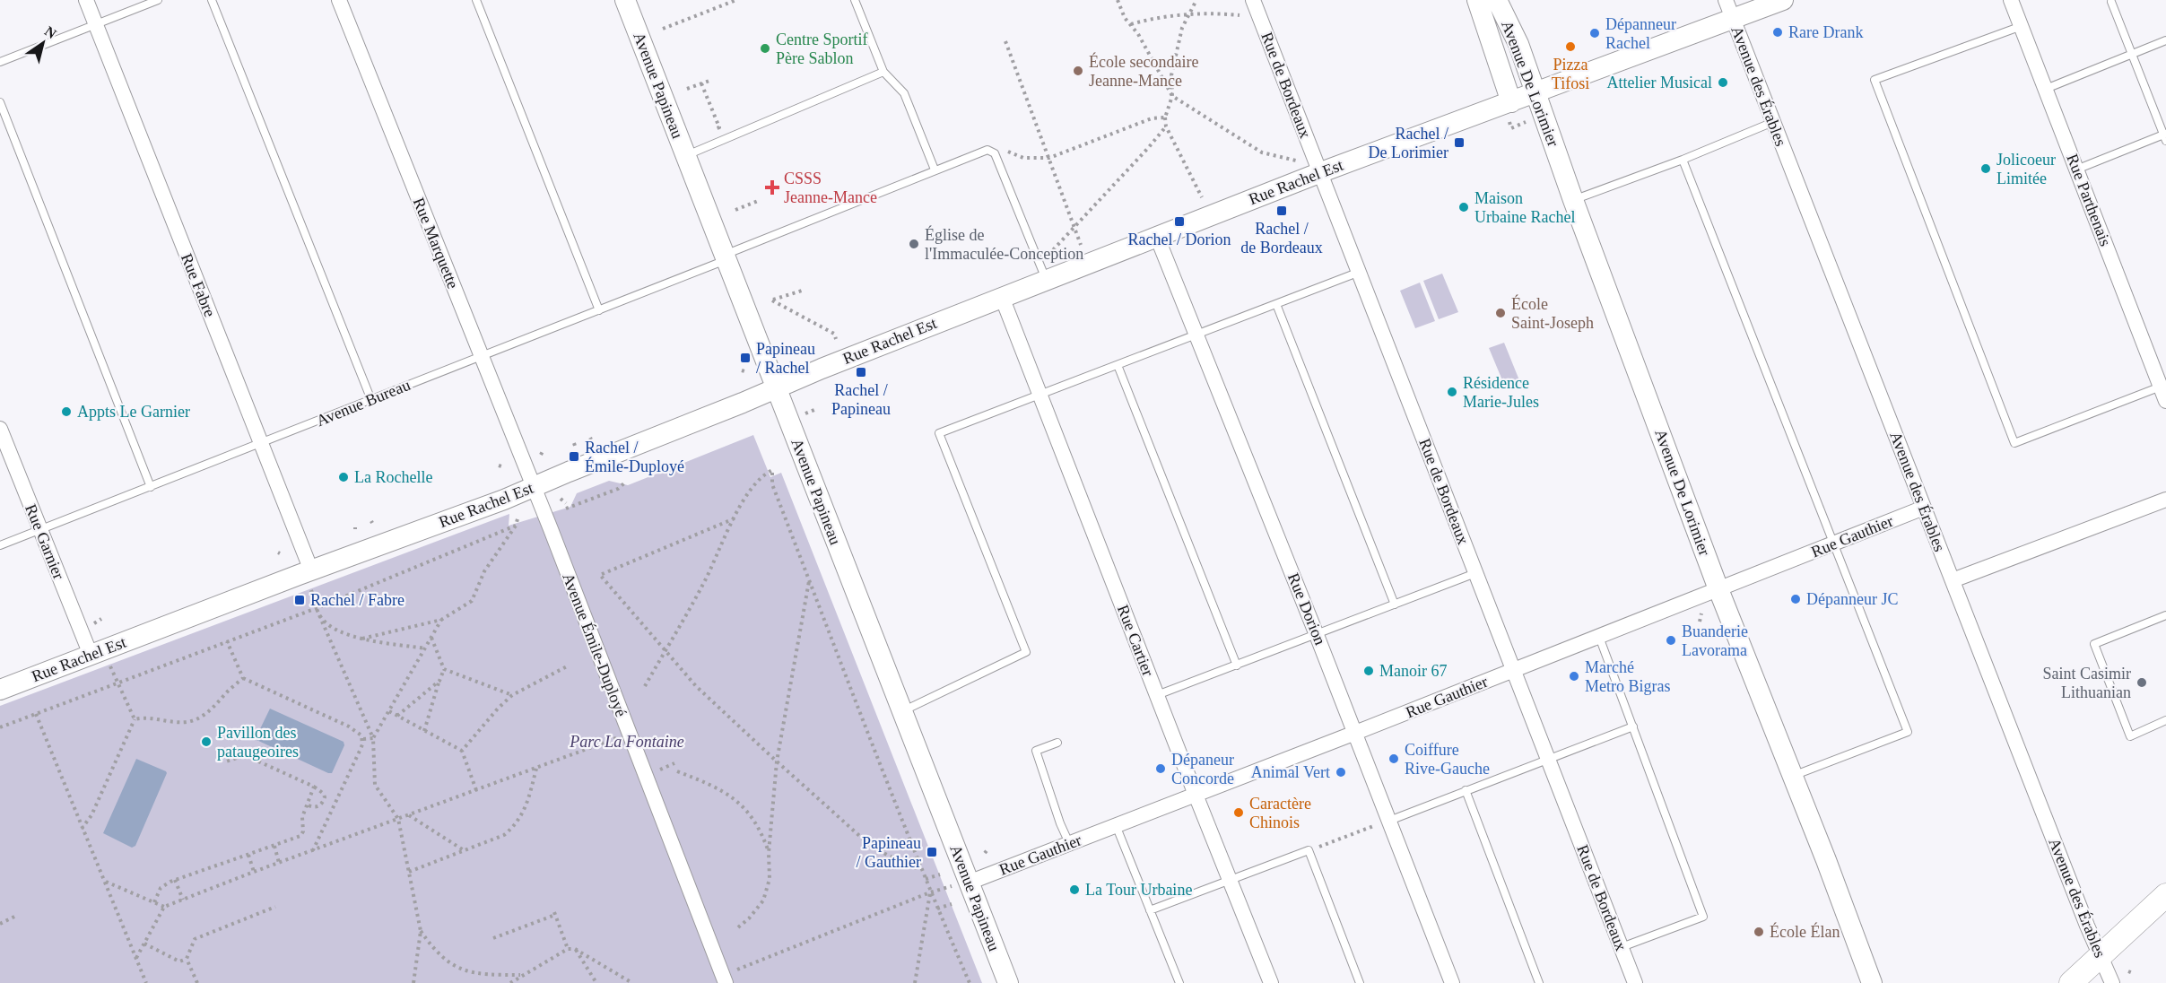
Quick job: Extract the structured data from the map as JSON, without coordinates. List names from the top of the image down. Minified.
{"streets":{"main road":["Avenue De Lorimier","Avenue Papineau","Rue Rachel Est"],"street":["Rue de Bordeaux","Avenue des Érables","Rue Parthenais","Rue Marquette","Rue Fabre","Rue Gauthier","Rue Garnier","Rue Dorion","Rue Cartier","Avenue Émile-Duployé"],"lane":["Avenue Bureau"]},"crossings":[["Avenue De Lorimier","Rue Rachel Est"],["Avenue De Lorimier","Rue Gauthier"],["Avenue Papineau","Rue Rachel Est"],["Avenue Papineau","Avenue Bureau"],["Avenue Papineau","Rue Gauthier"],["Rue de Bordeaux","Rue Rachel Est"],["Rue de Bordeaux","Rue Gauthier"],["Avenue des Érables","Rue Rachel Est"],["Avenue des Érables","Rue Gauthier"],["Rue Rachel Est","Rue Marquette"],["Rue Rachel Est","Rue Fabre"],["Rue Rachel Est","Avenue Bureau"],["Rue Rachel Est","Rue Garnier"],["Rue Rachel Est","Rue Dorion"],["Rue Rachel Est","Rue Cartier"],["Rue Rachel Est","Avenue Émile-Duployé"],["Rue Marquette","Avenue Bureau"],["Rue Marquette","Avenue Émile-Duployé"],["Rue Fabre","Avenue Bureau"],["Avenue Bureau","Rue Garnier"],["Rue Gauthier","Rue Dorion"],["Rue Gauthier","Rue Cartier"]],"parks":["Parc La Fontaine"],"places":{"other":["Rare Drank","Dépanneur Rachel","Pizza Tifosi","Centre Sportif Père Sablon","École secondaire Jeanne-Mance","Attelier Musical","Jolicoeur Limitée","Maison Urbaine Rachel","Église de l'Immaculée-Conception","École Saint-Joseph","Résidence Marie-Jules","Appts Le Garnier","La Rochelle","Dépanneur JC","Buanderie Lavorama","Manoir 67","Marché Metro Bigras","Saint Casimir Lithuanian","Pavillon des pataugeoires","Coiffure Rive-Gauche","Dépaneur Concorde","Animal Vert","Caractère Chinois","La Tour Urbaine","École Élan"],"transit":["Rachel / De Lorimier","Rachel / de Bordeaux","Rachel / Dorion","Papineau / Rachel","Rachel / Papineau","Rachel / Émile-Duployé","Rachel / Fabre","Papineau / Gauthier"],"health":["CSSS Jeanne-Mance"]},"north":"top right"}
